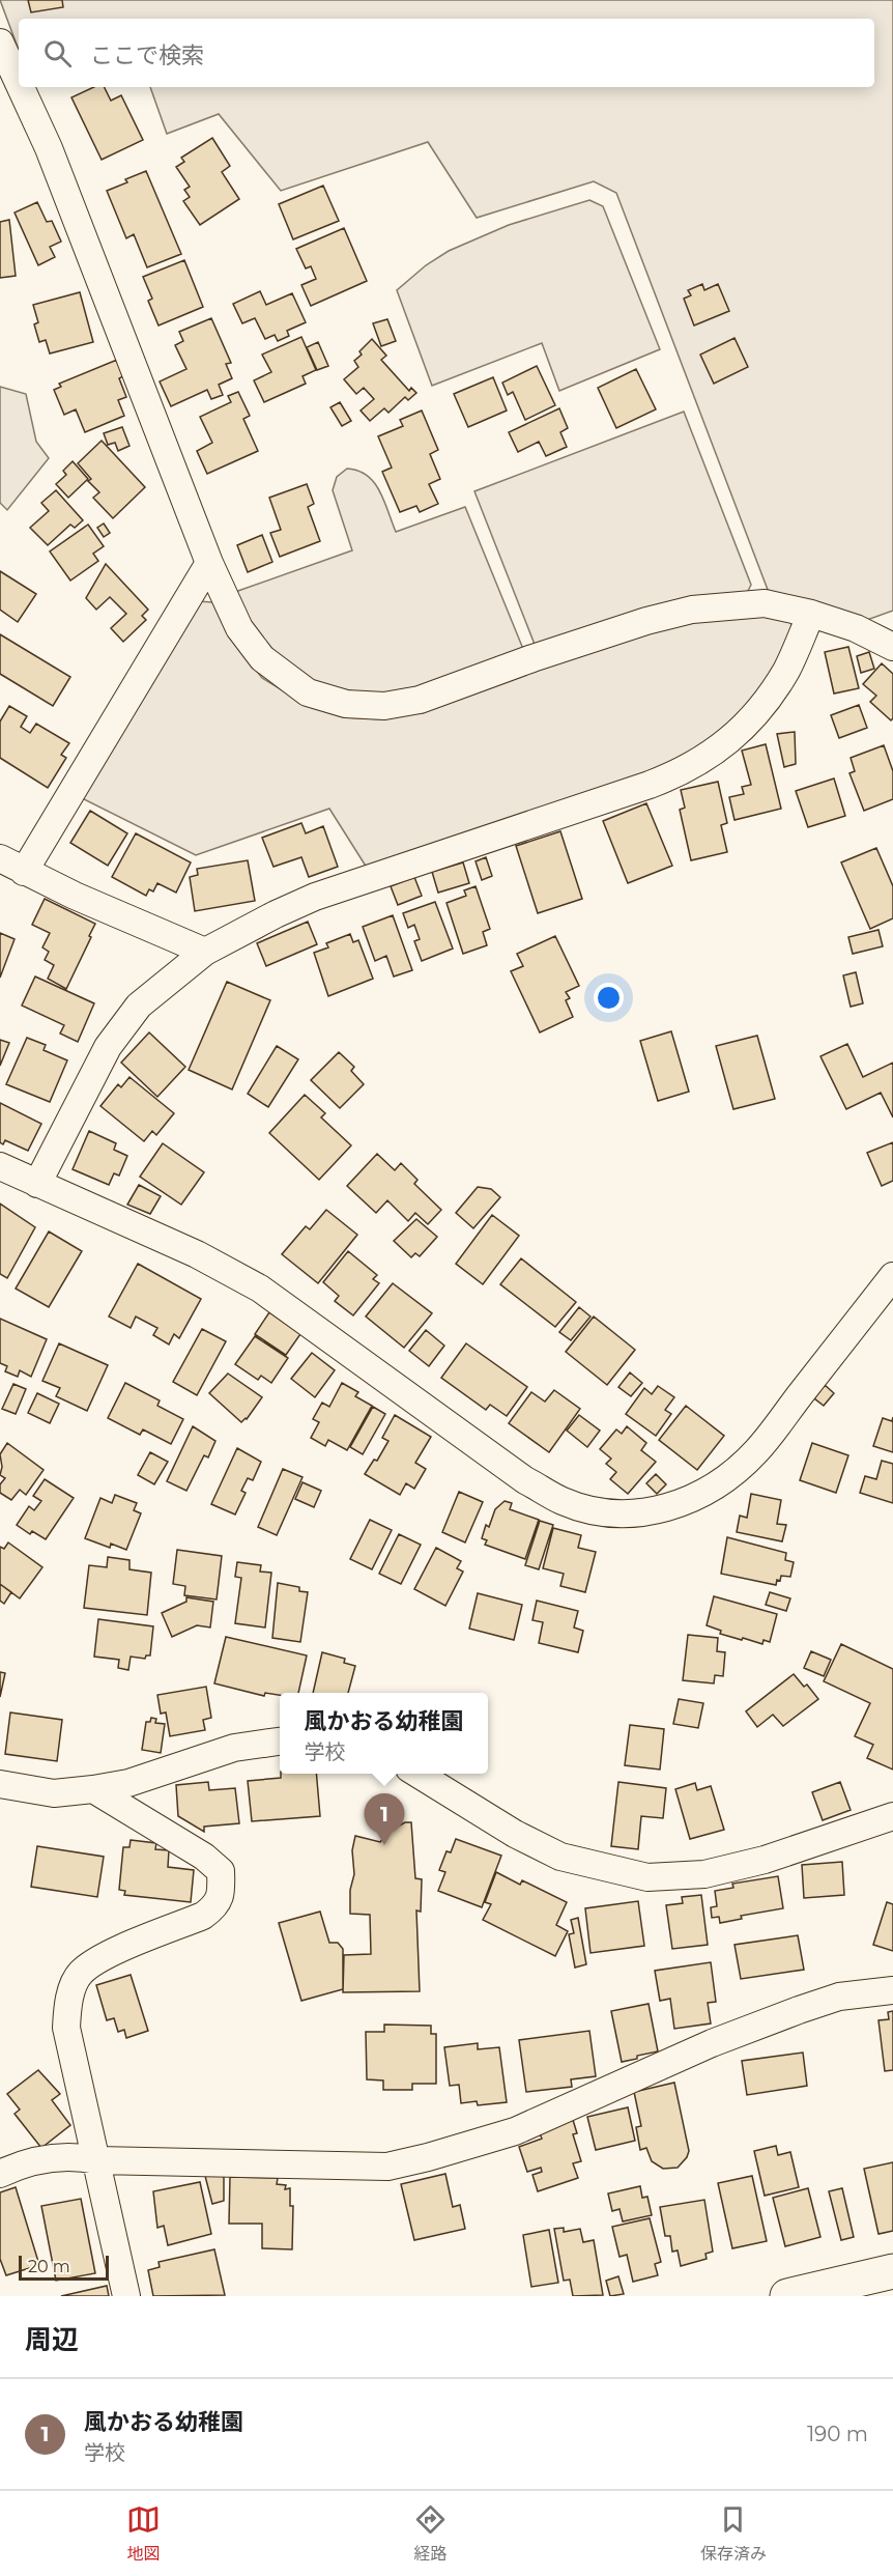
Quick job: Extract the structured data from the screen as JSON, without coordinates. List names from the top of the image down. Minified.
{"scale_bar":"20 m","page":{"search":"ここで検索","popup":["風かおる幼稚園","学校"],"pins":"1","scale":"20 m","heading":"周辺","list":[{"mark":"1","name":"風かおる幼稚園","note":"学校","value":"190 m"}],"nav":["地図","経路","保存済み"]}}
